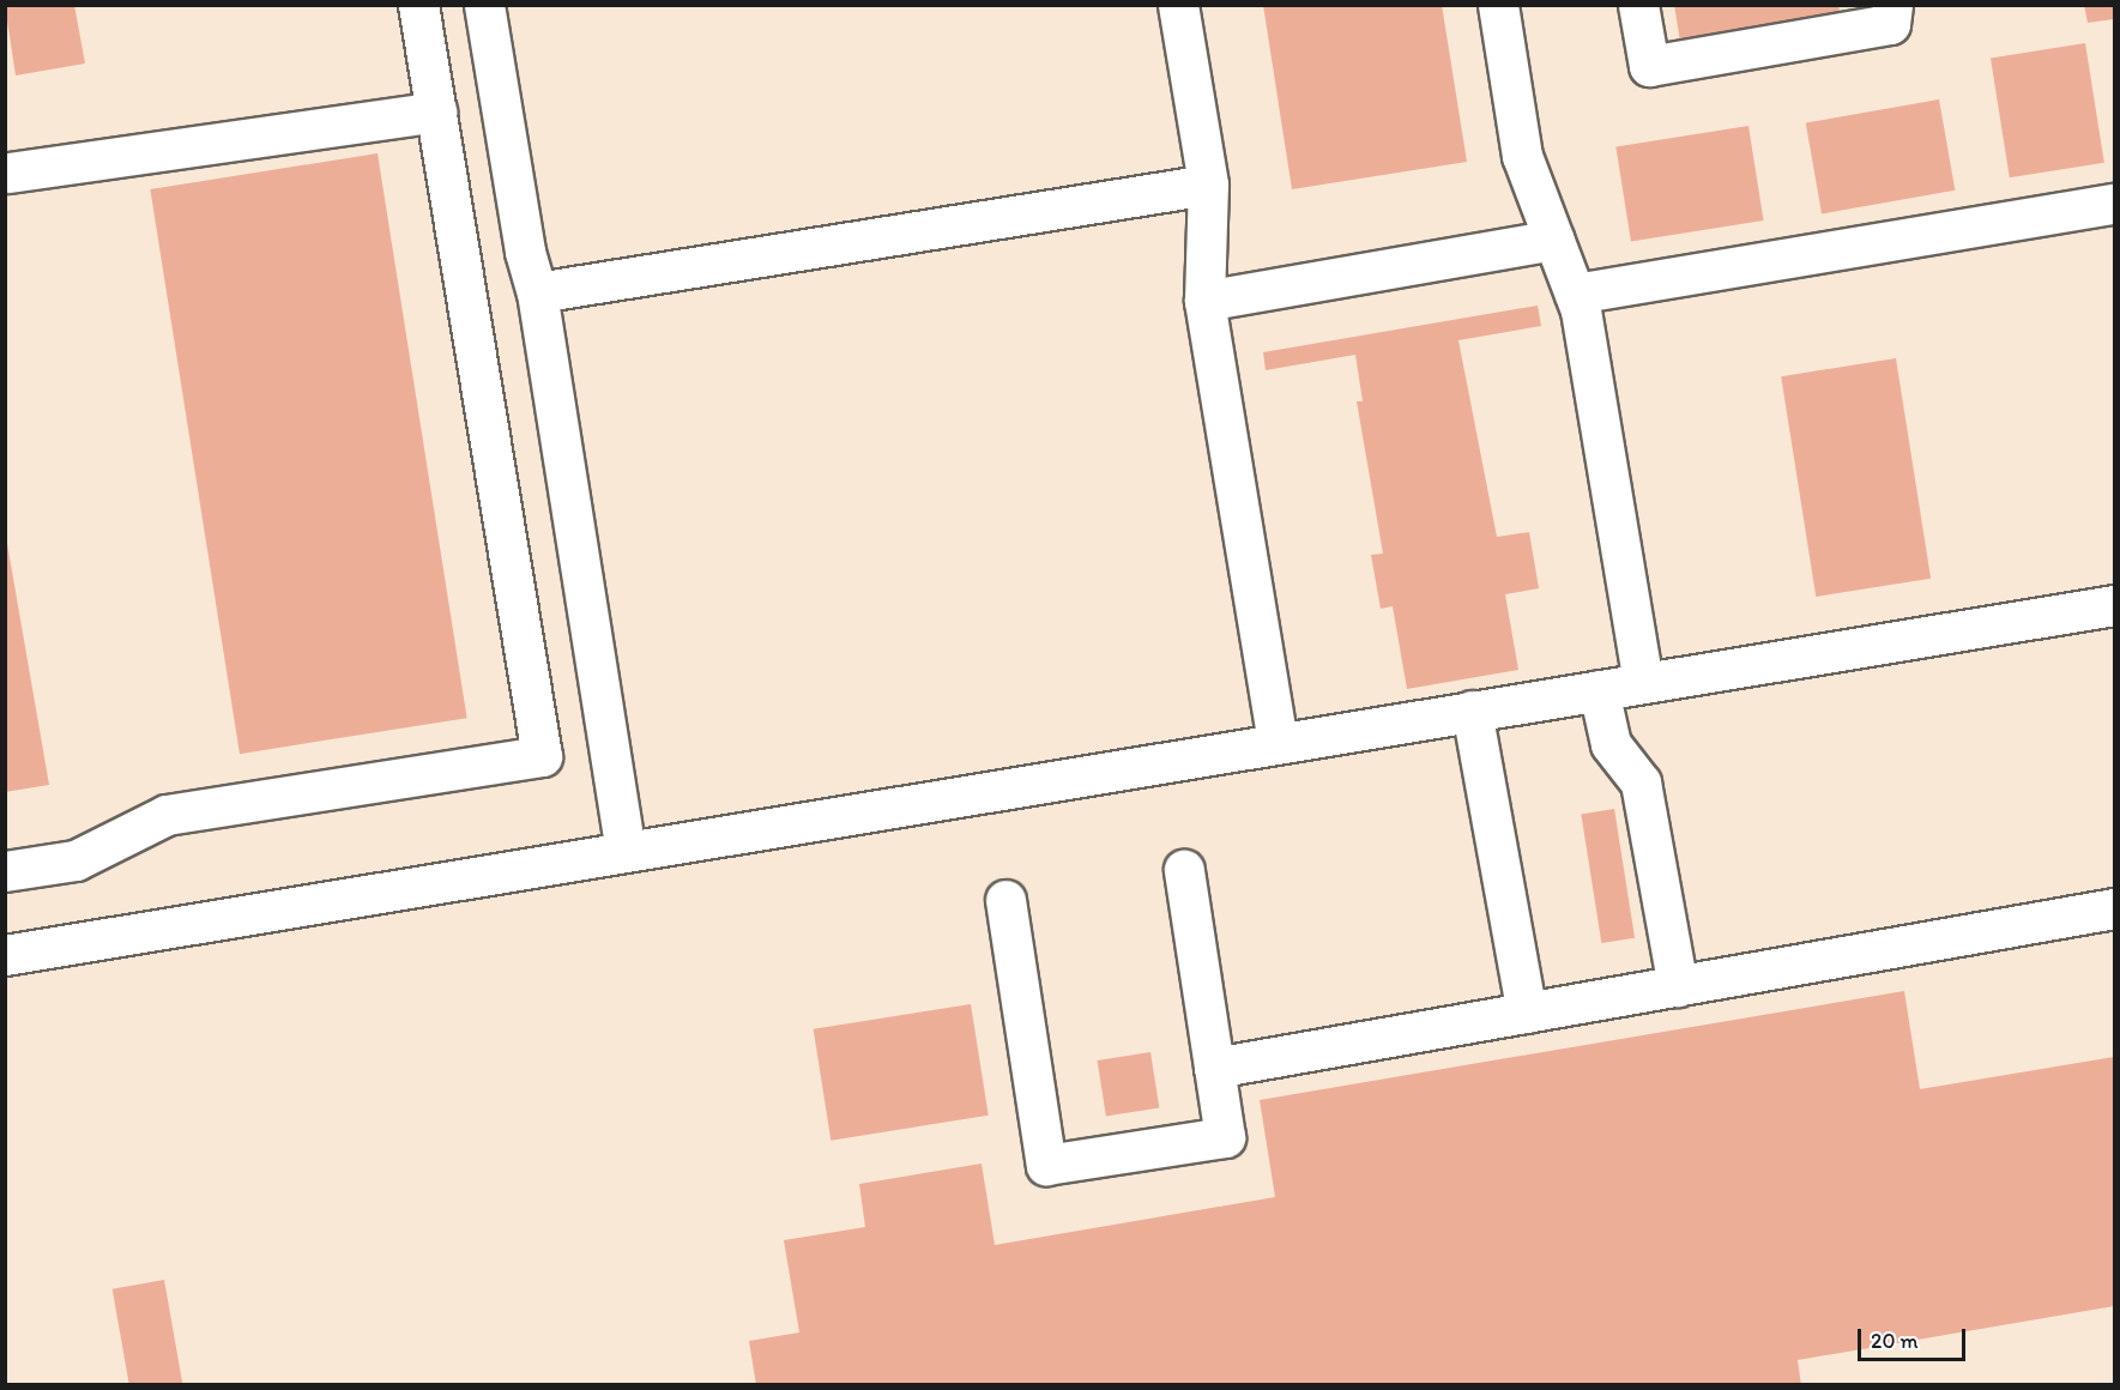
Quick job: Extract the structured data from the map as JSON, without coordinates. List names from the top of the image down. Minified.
{"scale_bar":"20 m"}
